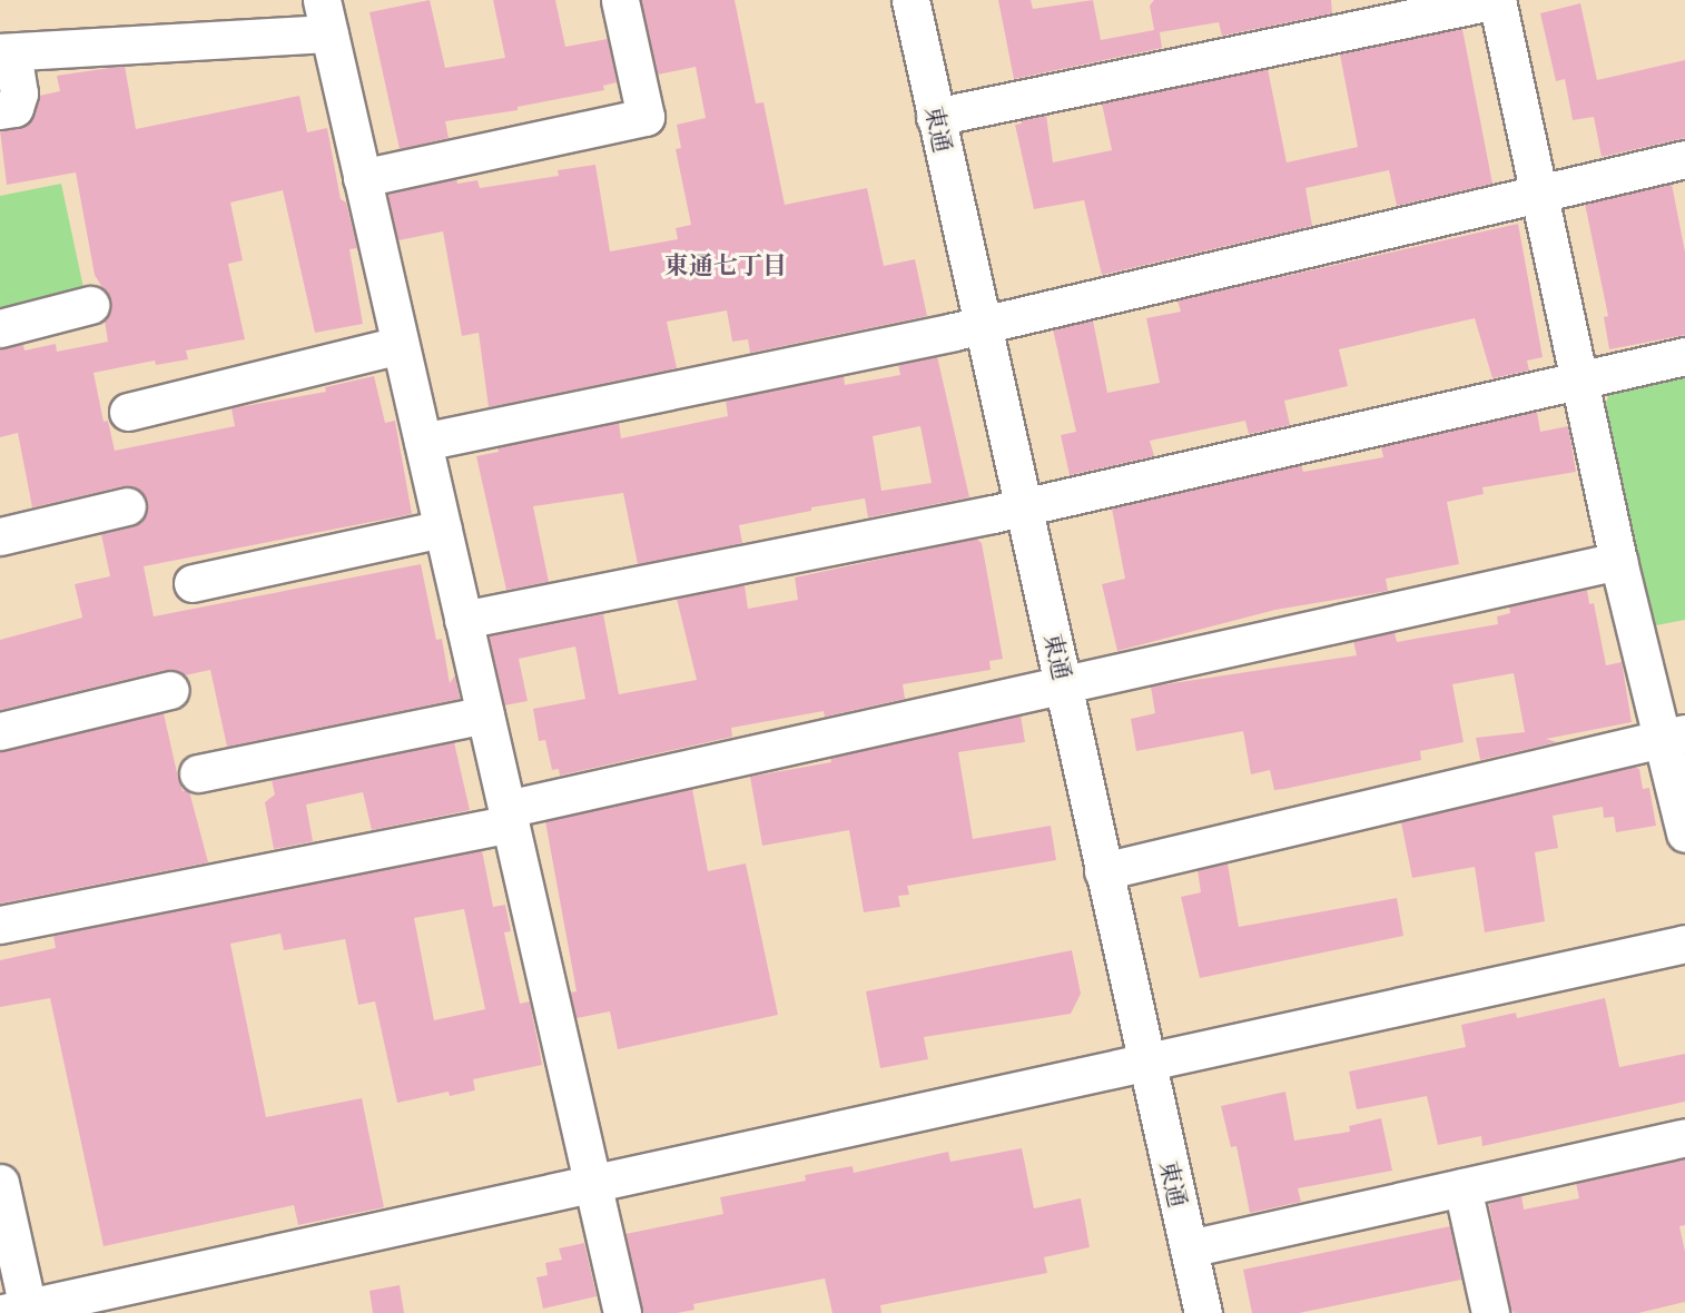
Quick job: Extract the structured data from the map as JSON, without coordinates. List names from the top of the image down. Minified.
{"streets":{"street":["東通"]},"districts":["東通七丁目"]}
